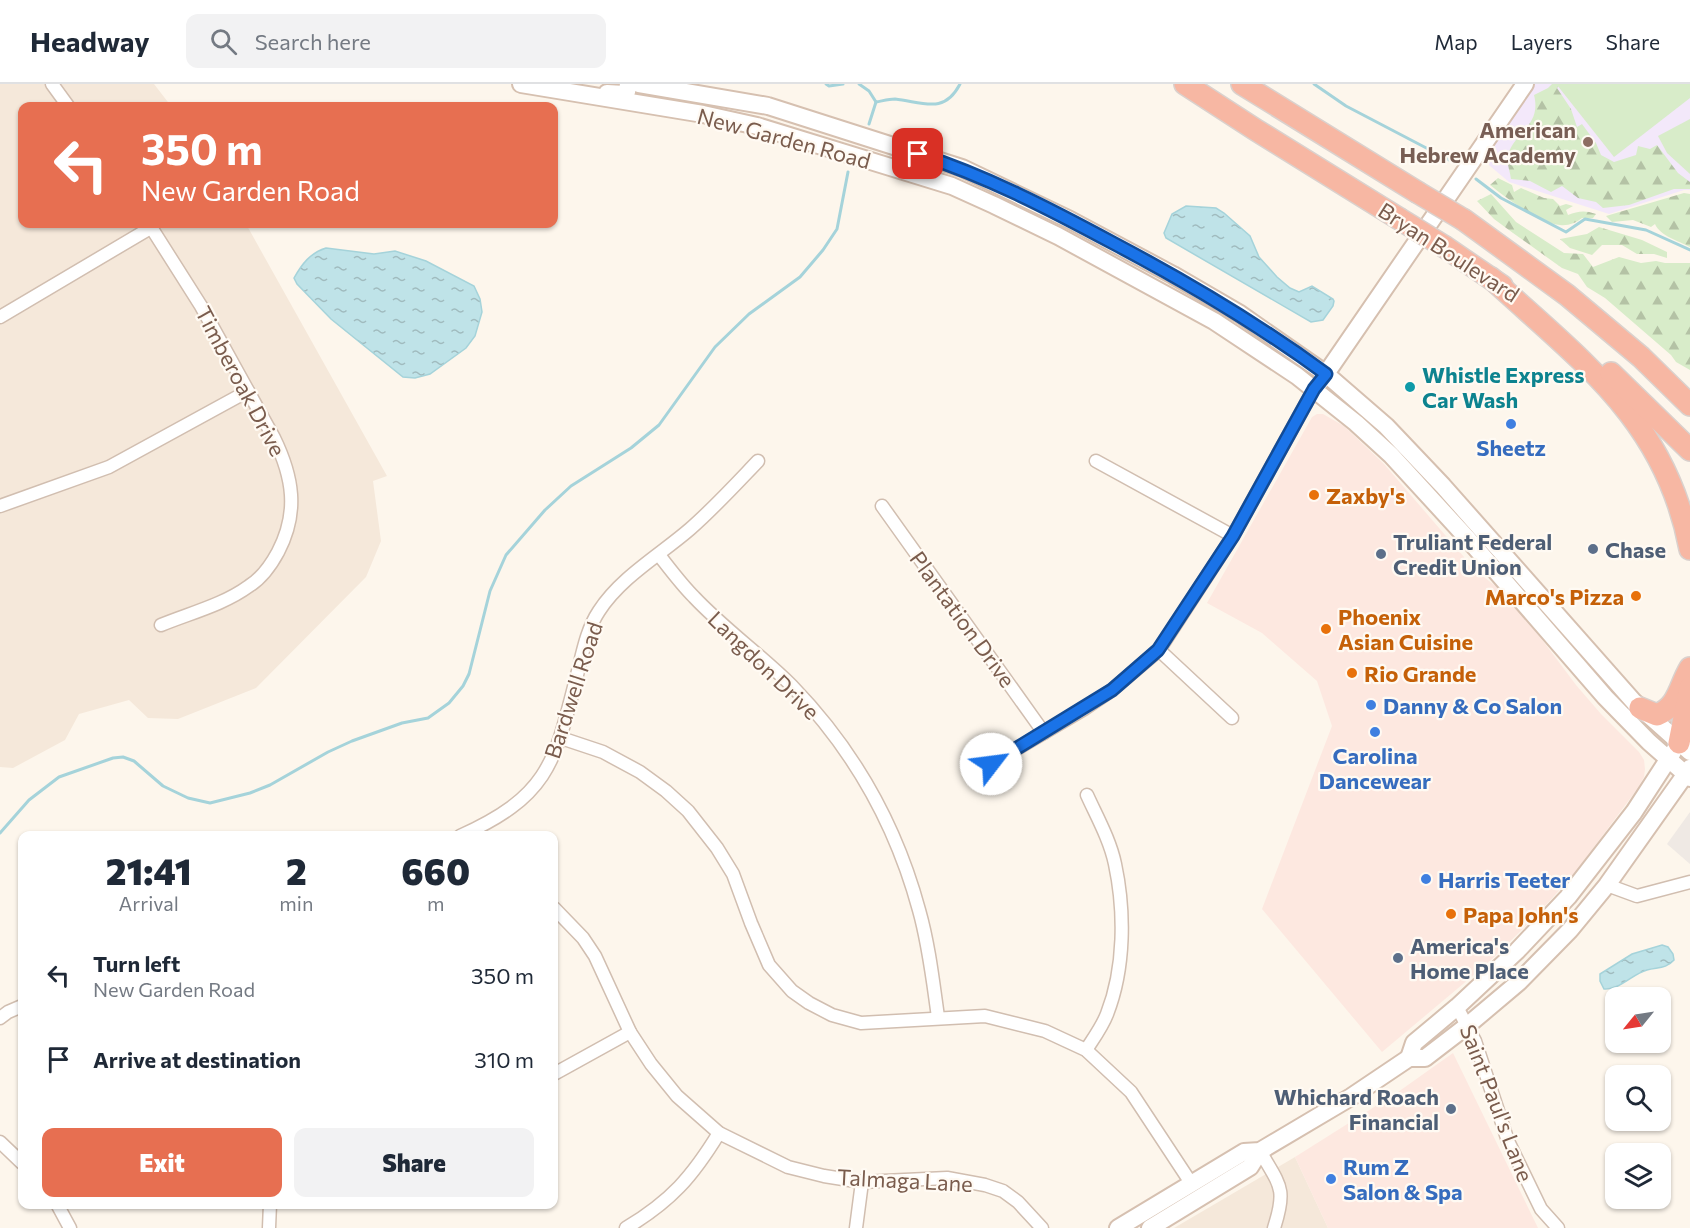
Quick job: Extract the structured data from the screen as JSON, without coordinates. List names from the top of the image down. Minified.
{"streets":{"highway":["Bryan Boulevard"],"main road":["New Garden Road"],"street":["Timberoak Drive","Plantation Drive","Langdon Drive","Bardwell Road","Saint Paul's Lane","Talmaga Lane"]},"crossings":[["Langdon Drive","Bardwell Road"]],"places":["American Hebrew Academy","Whistle Express Car Wash","Sheetz","Zaxby's","Chase","Truliant Federal Credit Union","Marco's Pizza","Phoenix Asian Cuisine","Rio Grande","Danny & Co Salon","Carolina Dancewear","Harris Teeter","Papa John's","America's Home Place","Whichard Roach Financial","Rum Z Salon & Spa"],"north":"bottom left","page":{"header":"Headway","search":"Search here","nav":["Map","Layers","Share"],"turn":["350 m","New Garden Road"],"eta":["21:41","Arrival","2","min","660","m"],"list":[{"name":"Turn left","note":"New Garden Road","value":"350 m"},{"name":"Arrive at destination","value":"310 m"}],"buttons":["Exit","Share"]}}
